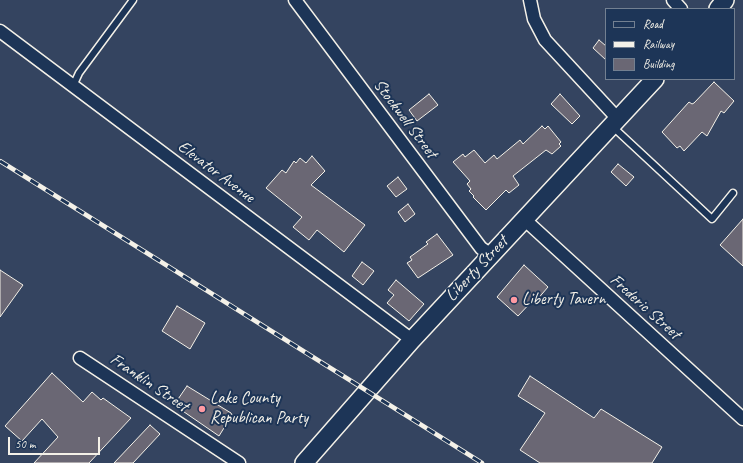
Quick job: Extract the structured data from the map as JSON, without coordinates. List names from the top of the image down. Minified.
{"streets":{"street":["Stockwell Street","Elevator Avenue","Liberty Street","Frederic Street","Franklin Street"]},"crossings":[["Stockwell Street","Liberty Street"],["Elevator Avenue","Liberty Street"],["Liberty Street","Frederic Street"]],"places":["Liberty Tavern","Lake County Republican Party"],"legend":["Road","Railway","Building"],"scale_bar":"50 m"}
